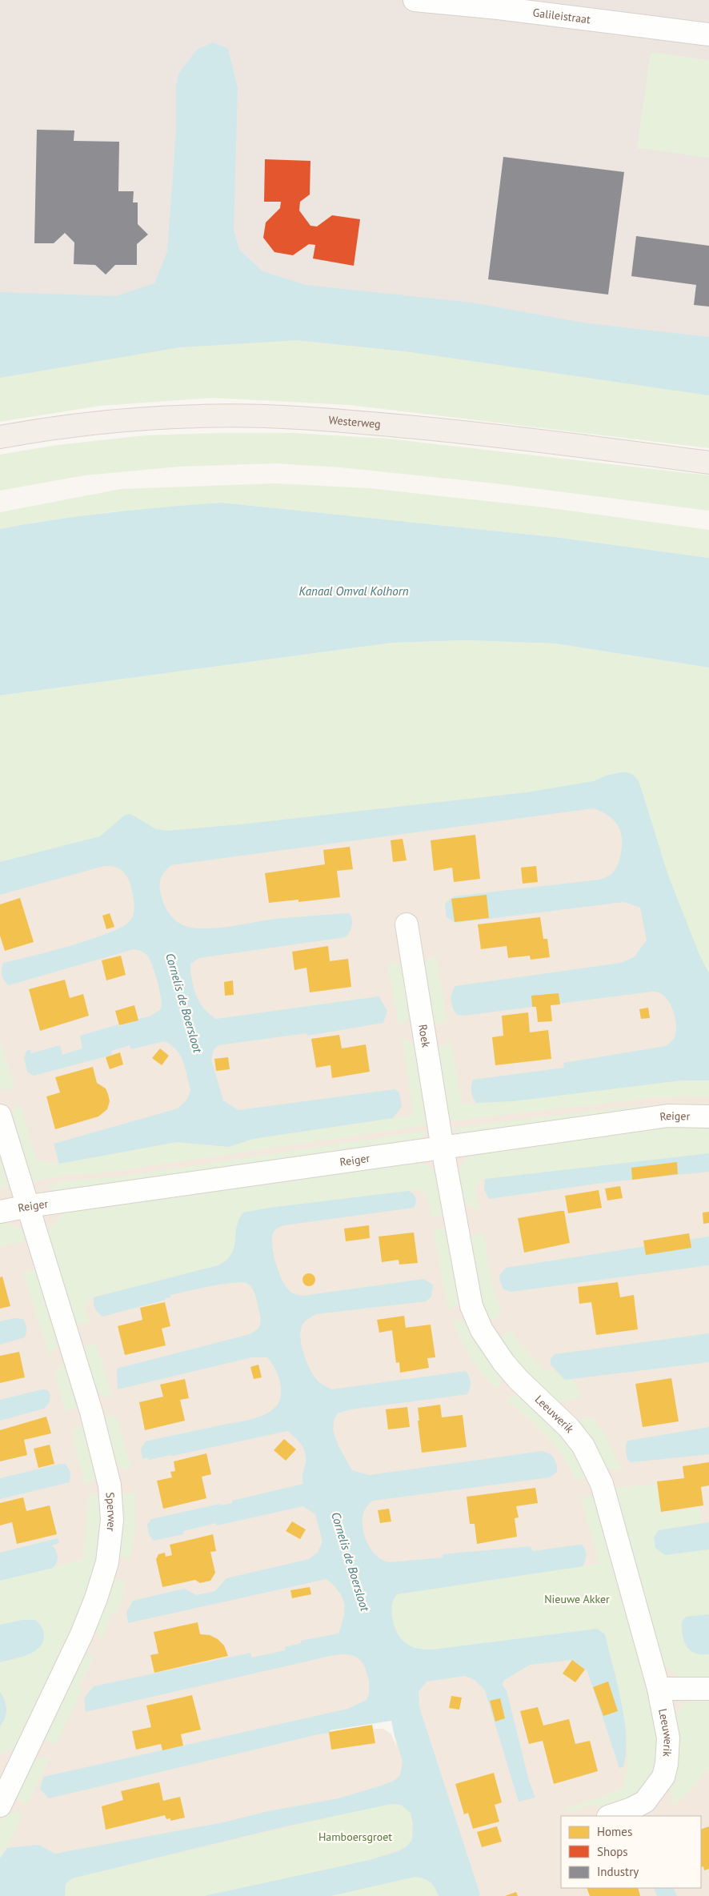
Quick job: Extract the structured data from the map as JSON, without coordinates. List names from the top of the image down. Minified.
{"streets":{"main road":["Westerweg"],"street":["Galileistraat","Roek","Reiger","Leeuwerik","Sperwer"]},"crossings":[["Roek","Reiger"],["Roek","Leeuwerik"],["Reiger","Leeuwerik"],["Reiger","Sperwer"]],"water":["Kanaal Omval Kolhorn","Cornelis de Boersloot"],"parks":["Nieuwe Akker","Hamboersgroet"],"legend":["Homes","Shops","Industry"]}
